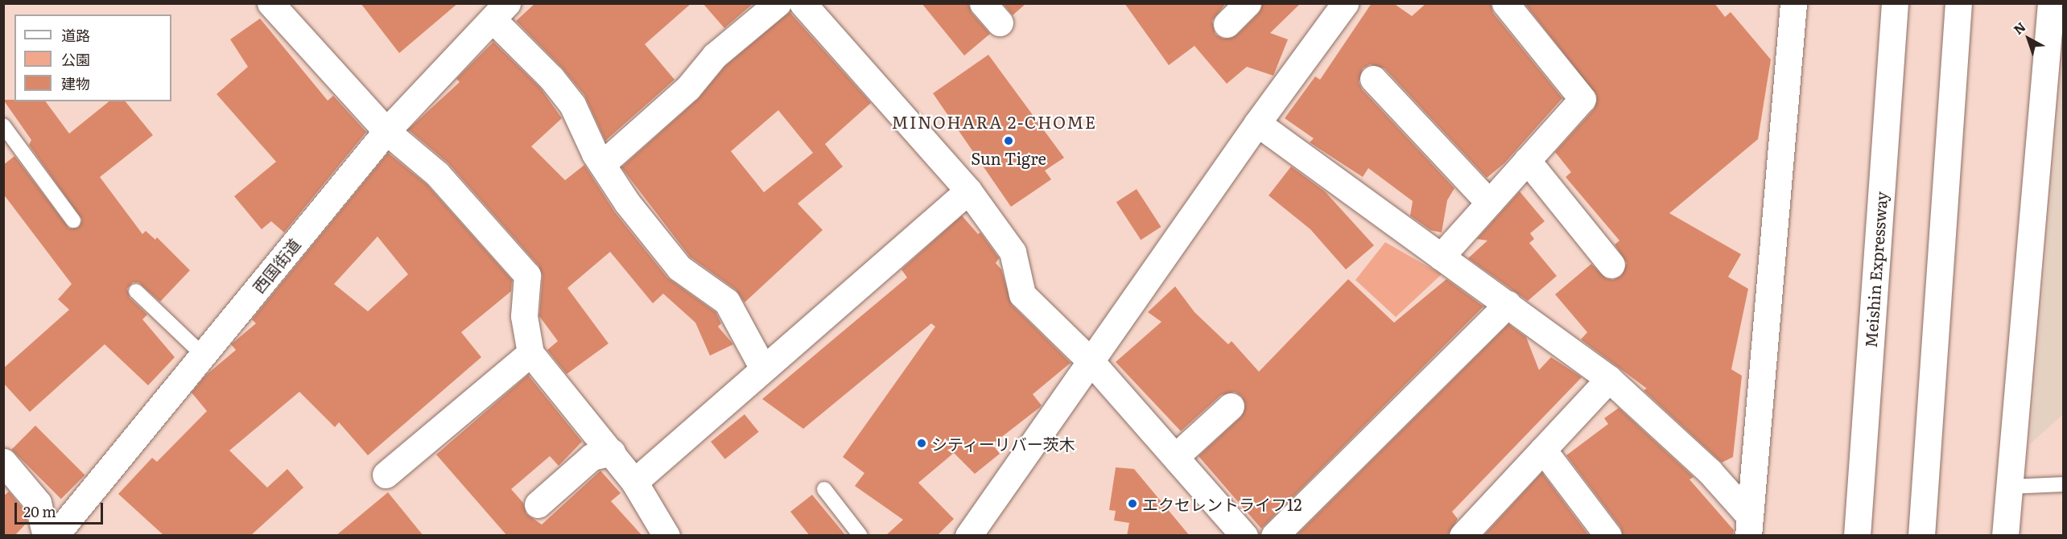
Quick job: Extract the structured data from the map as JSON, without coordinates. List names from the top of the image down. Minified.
{"streets":{"main road":["西国街道","Meishin Expressway"]},"districts":["MINOHARA 2-CHOME"],"places":["Sun Tigre","シティーリバー茨木","エクセレントライフ12"],"legend":["道路","公園","建物"],"scale_bar":"20 m","north":"top left"}
